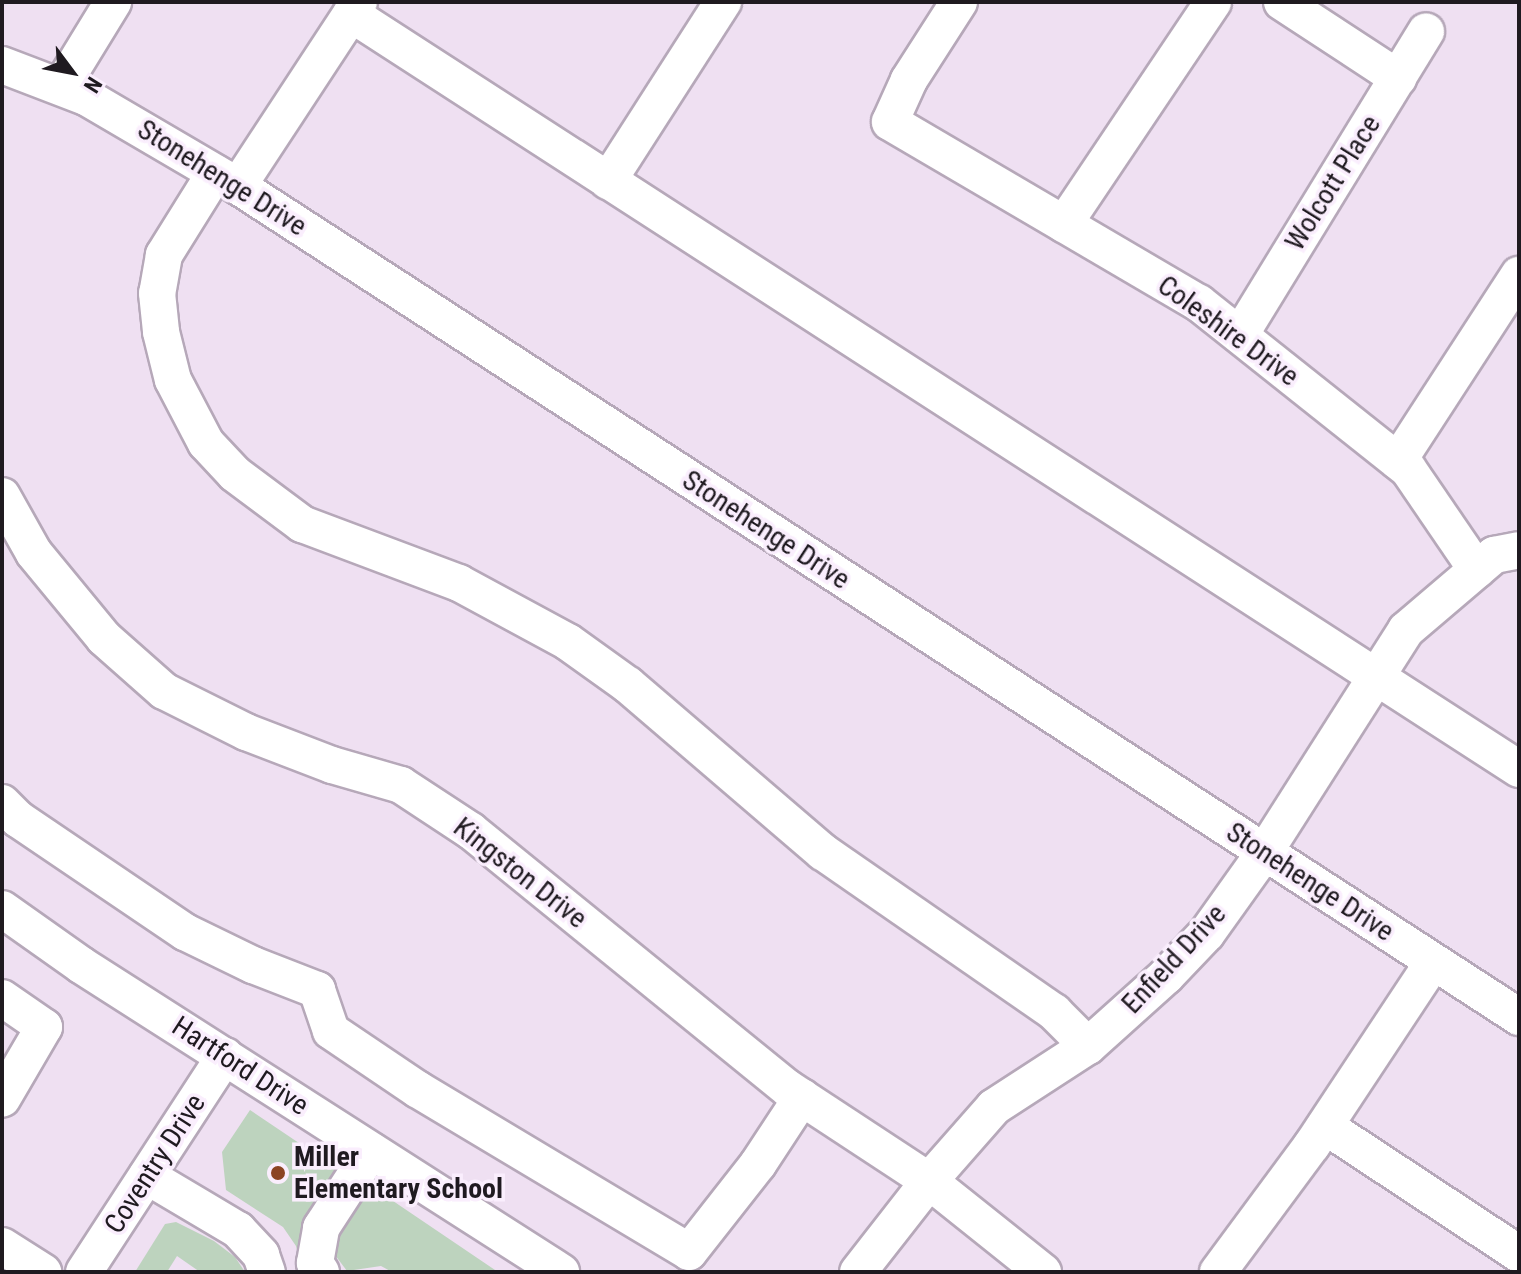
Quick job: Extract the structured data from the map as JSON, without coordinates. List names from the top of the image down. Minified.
{"streets":{"street":["Stonehenge Drive","Wolcott Place","Coleshire Drive","Kingston Drive","Enfield Drive","Hartford Drive","Coventry Drive"]},"crossings":[["Stonehenge Drive","Enfield Drive"],["Wolcott Place","Coleshire Drive"],["Coleshire Drive","Enfield Drive"],["Kingston Drive","Enfield Drive"],["Hartford Drive","Coventry Drive"]],"places":["Miller Elementary School"],"north":"bottom right"}
